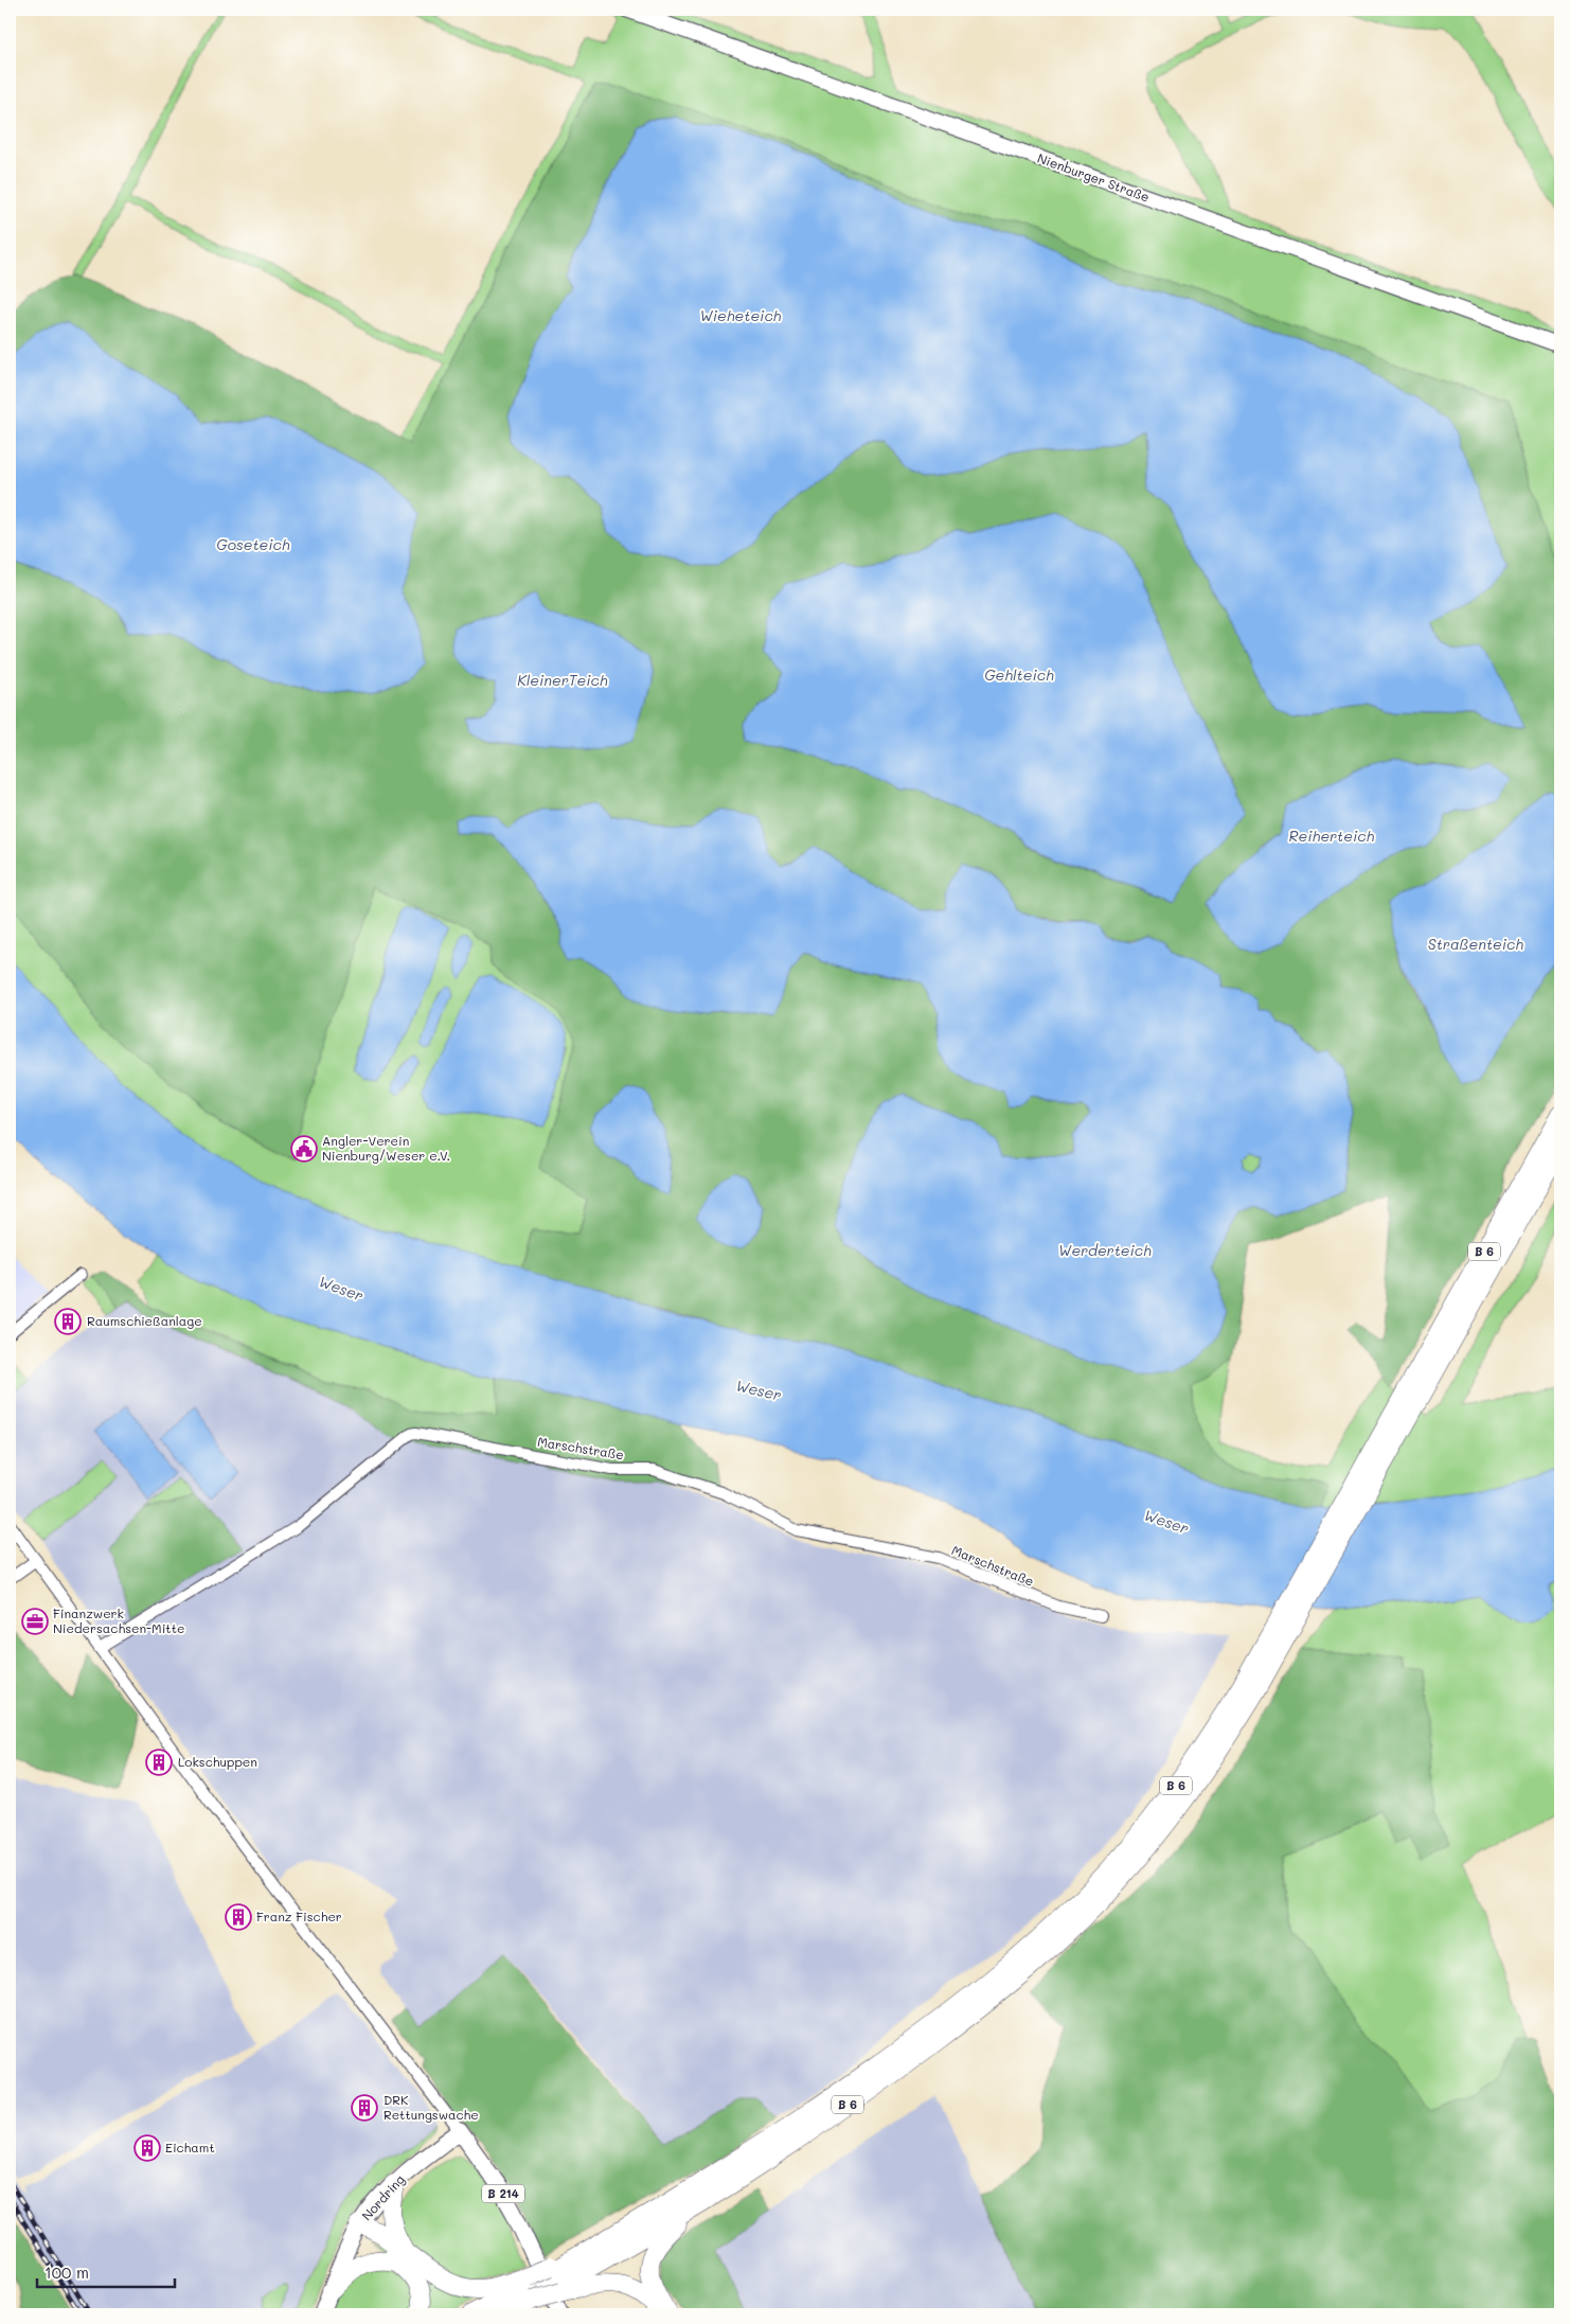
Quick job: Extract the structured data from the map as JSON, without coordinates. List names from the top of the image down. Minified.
{"streets":{"highway":["B 6"],"main road":["B 214","Nordring"],"street":["Nienburger Straße","Marschstraße"]},"crossings":[["B 214","Nordring"]],"water":["Wieheteich","Goseteich","Gehlteich","KleinerTeich","Reiherteich","Straßenteich","Werderteich","Weser"],"places":{"public building":["Angler-Verein Nienburg/Weser e.V."],"building":["Raumschießanlage","Lokschuppen","Franz Fischer","DRK Rettungswache","Eichamt"],"office":["Finanzwerk Niedersachsen-Mitte"]},"scale_bar":"100 m"}
